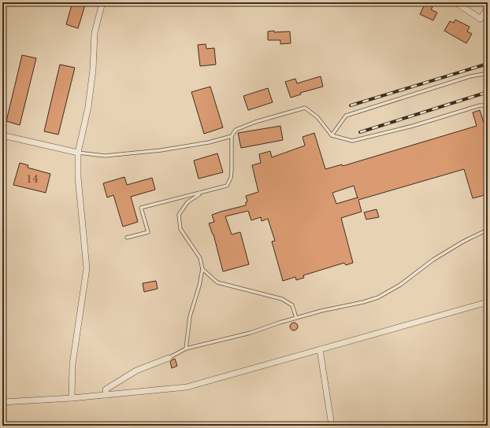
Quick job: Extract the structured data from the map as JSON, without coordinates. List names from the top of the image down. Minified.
{"house_numbers":["14"]}
